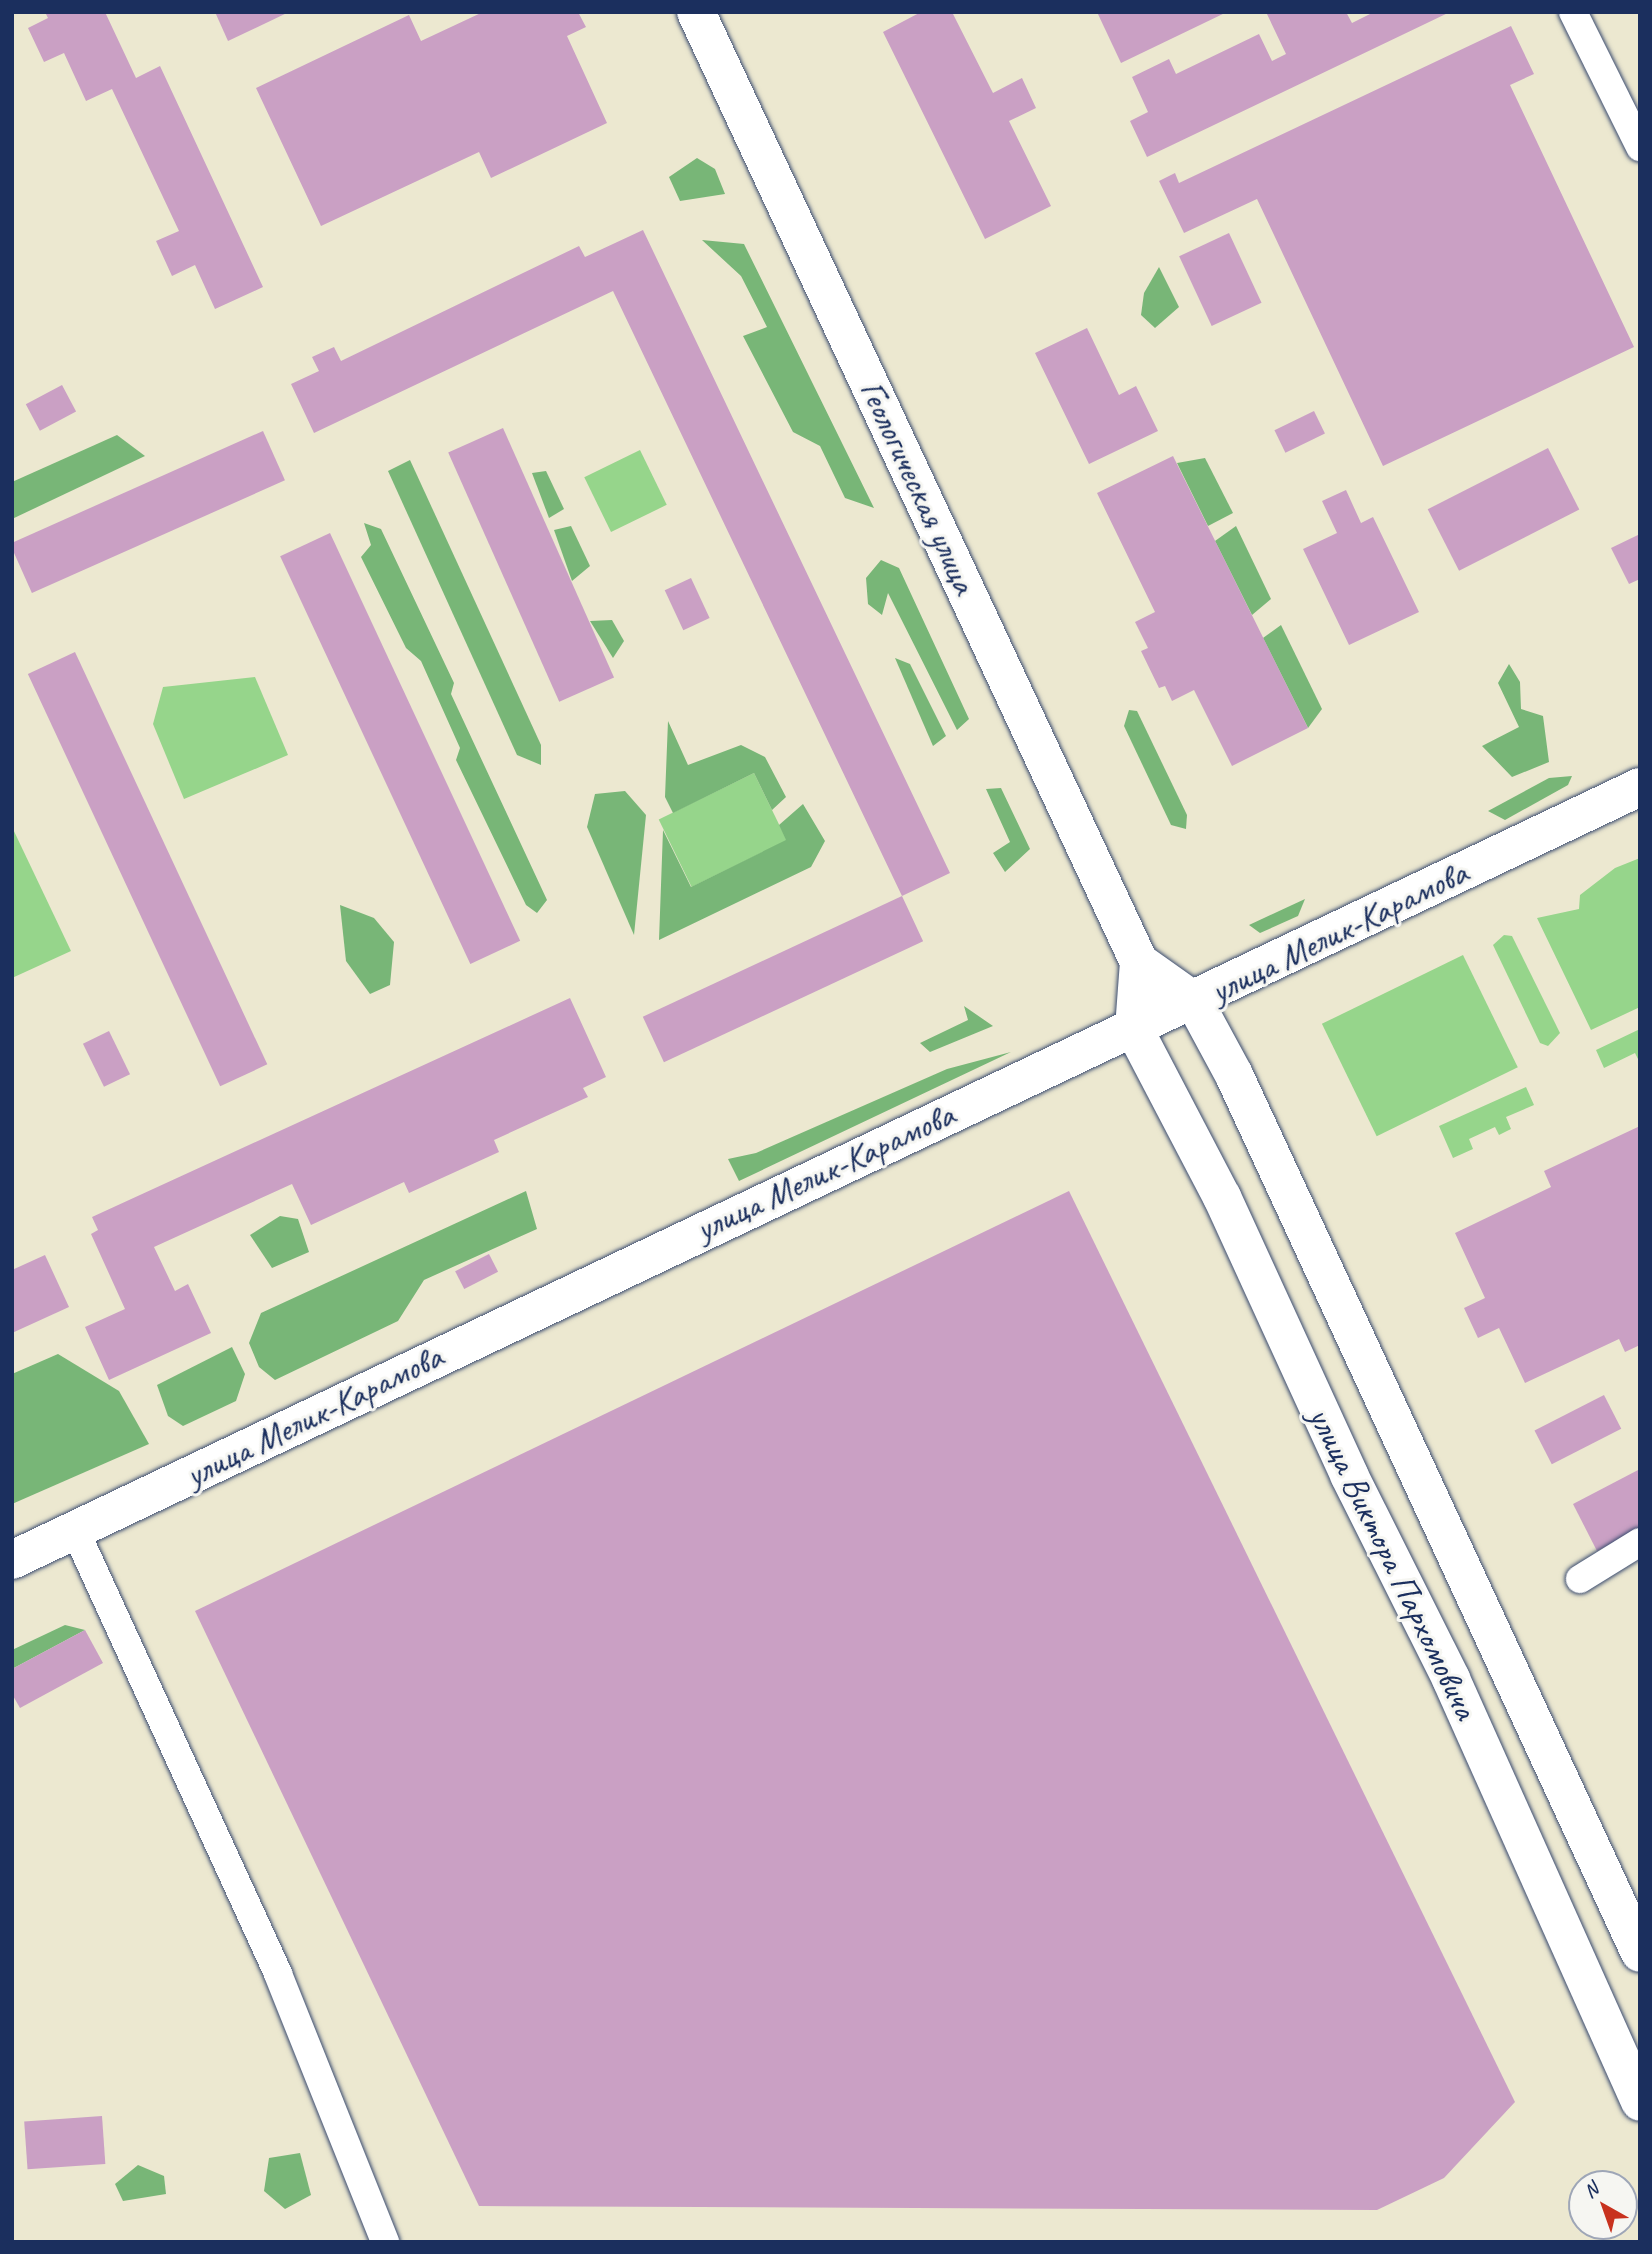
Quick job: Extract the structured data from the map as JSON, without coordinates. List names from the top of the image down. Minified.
{"streets":{"main road":["Геологическая улица","улица Мелик-Карамова","улица Виктора Пархомовича"]},"crossings":[["Геологическая улица","улица Мелик-Карамова"],["Геологическая улица","улица Виктора Пархомовича"],["улица Мелик-Карамова","улица Виктора Пархомовича"]],"north":"top left"}
